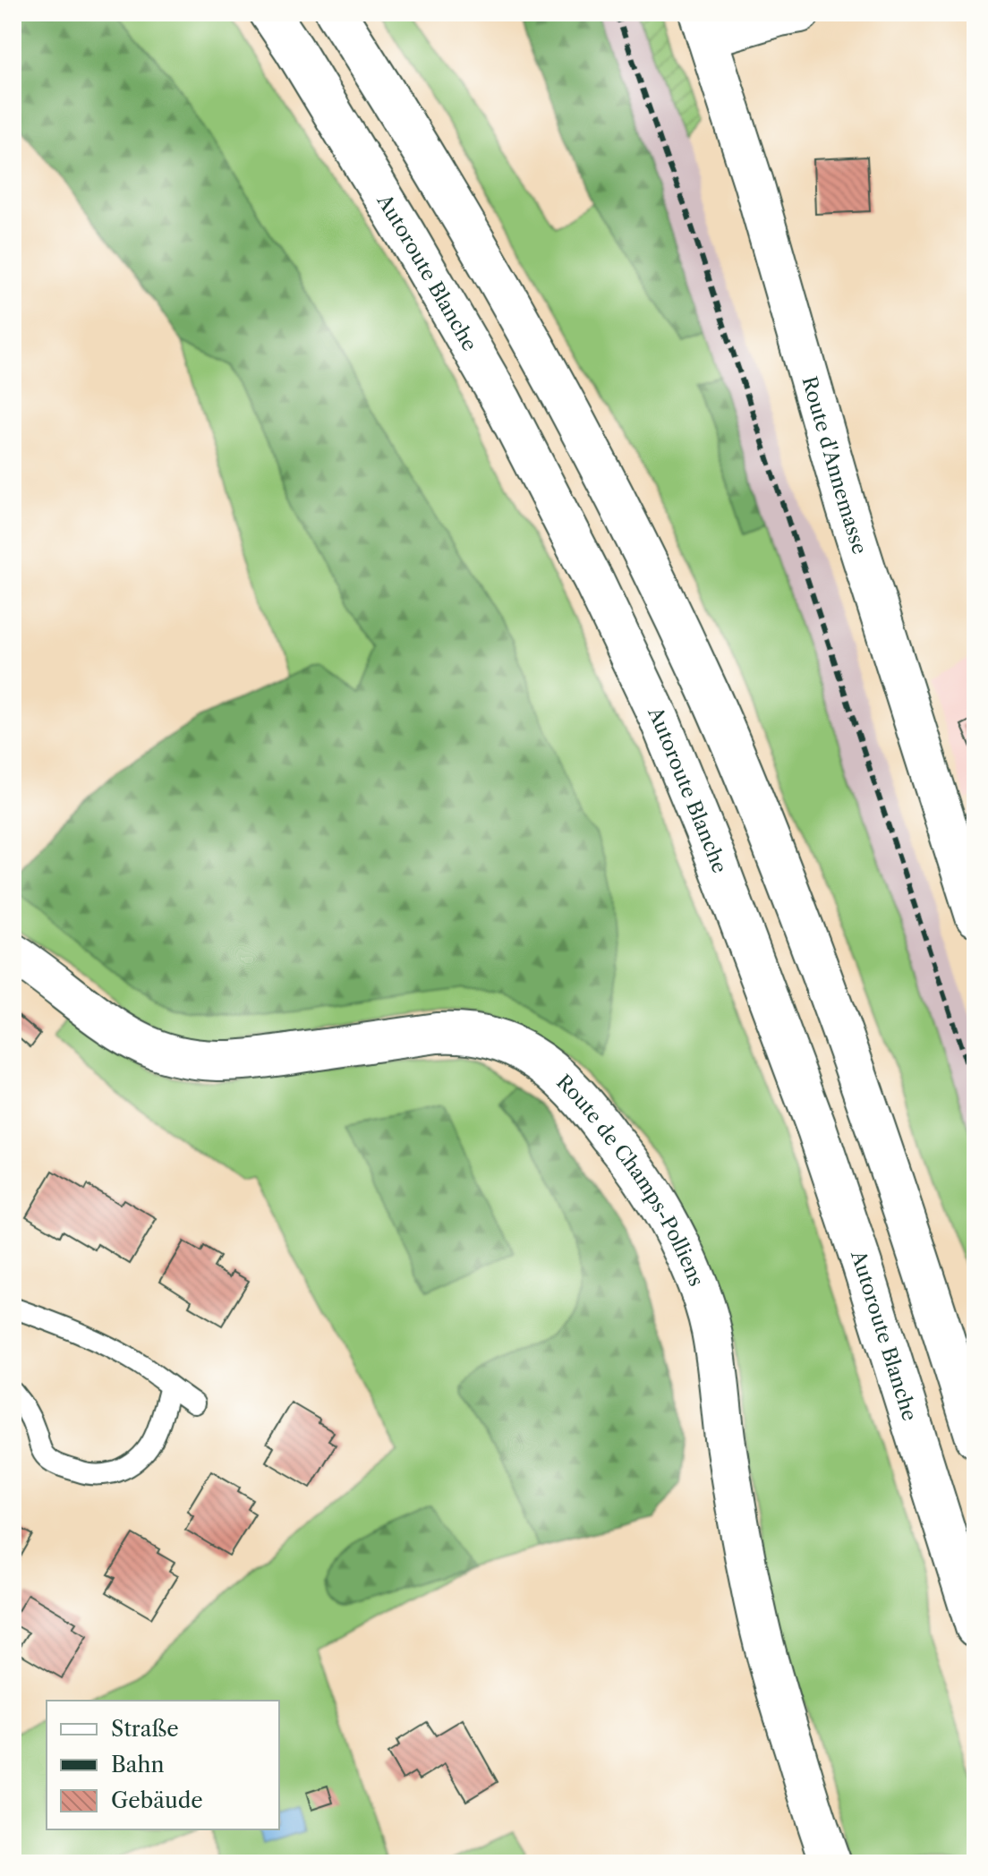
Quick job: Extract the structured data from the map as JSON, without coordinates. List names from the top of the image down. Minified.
{"streets":{"main road":["Autoroute Blanche","Route d'Annemasse","Route de Champs-Polliens"]},"legend":["Straße","Bahn","Gebäude"]}
